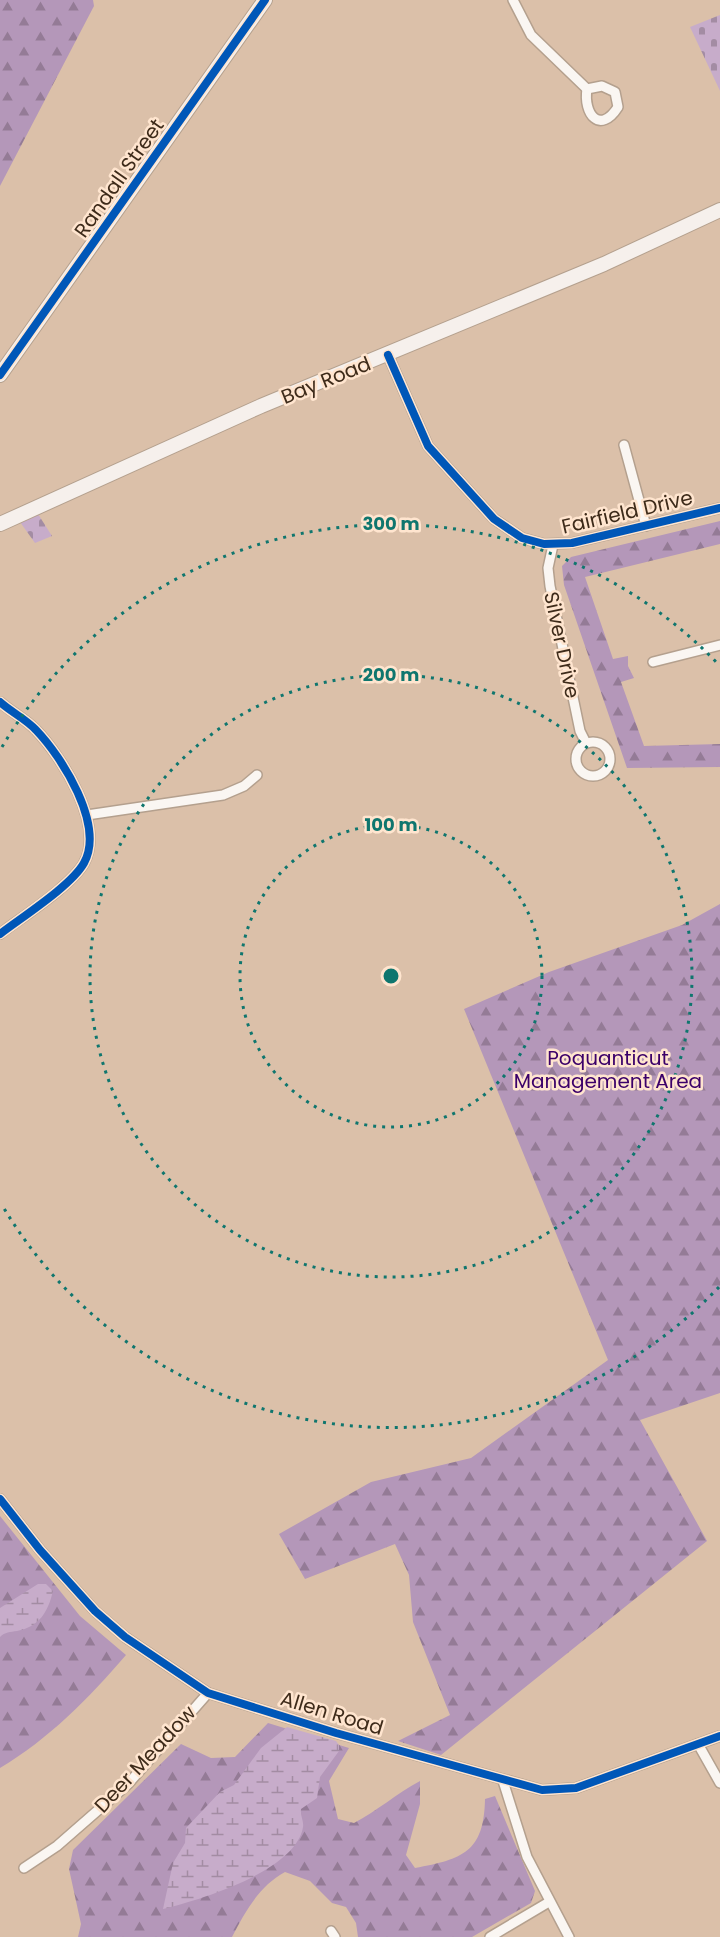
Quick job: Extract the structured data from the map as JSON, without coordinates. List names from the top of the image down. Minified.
{"streets":{"main road":["Randall Street","Bay Road"],"street":["Fairfield Drive","Silver Drive","Allen Road","Deer Meadow"]},"crossings":[["Bay Road","Fairfield Drive"],["Fairfield Drive","Silver Drive"],["Allen Road","Deer Meadow"]],"parks":["Poquanticut Management Area"],"rings":["300 m","200 m","100 m"]}
